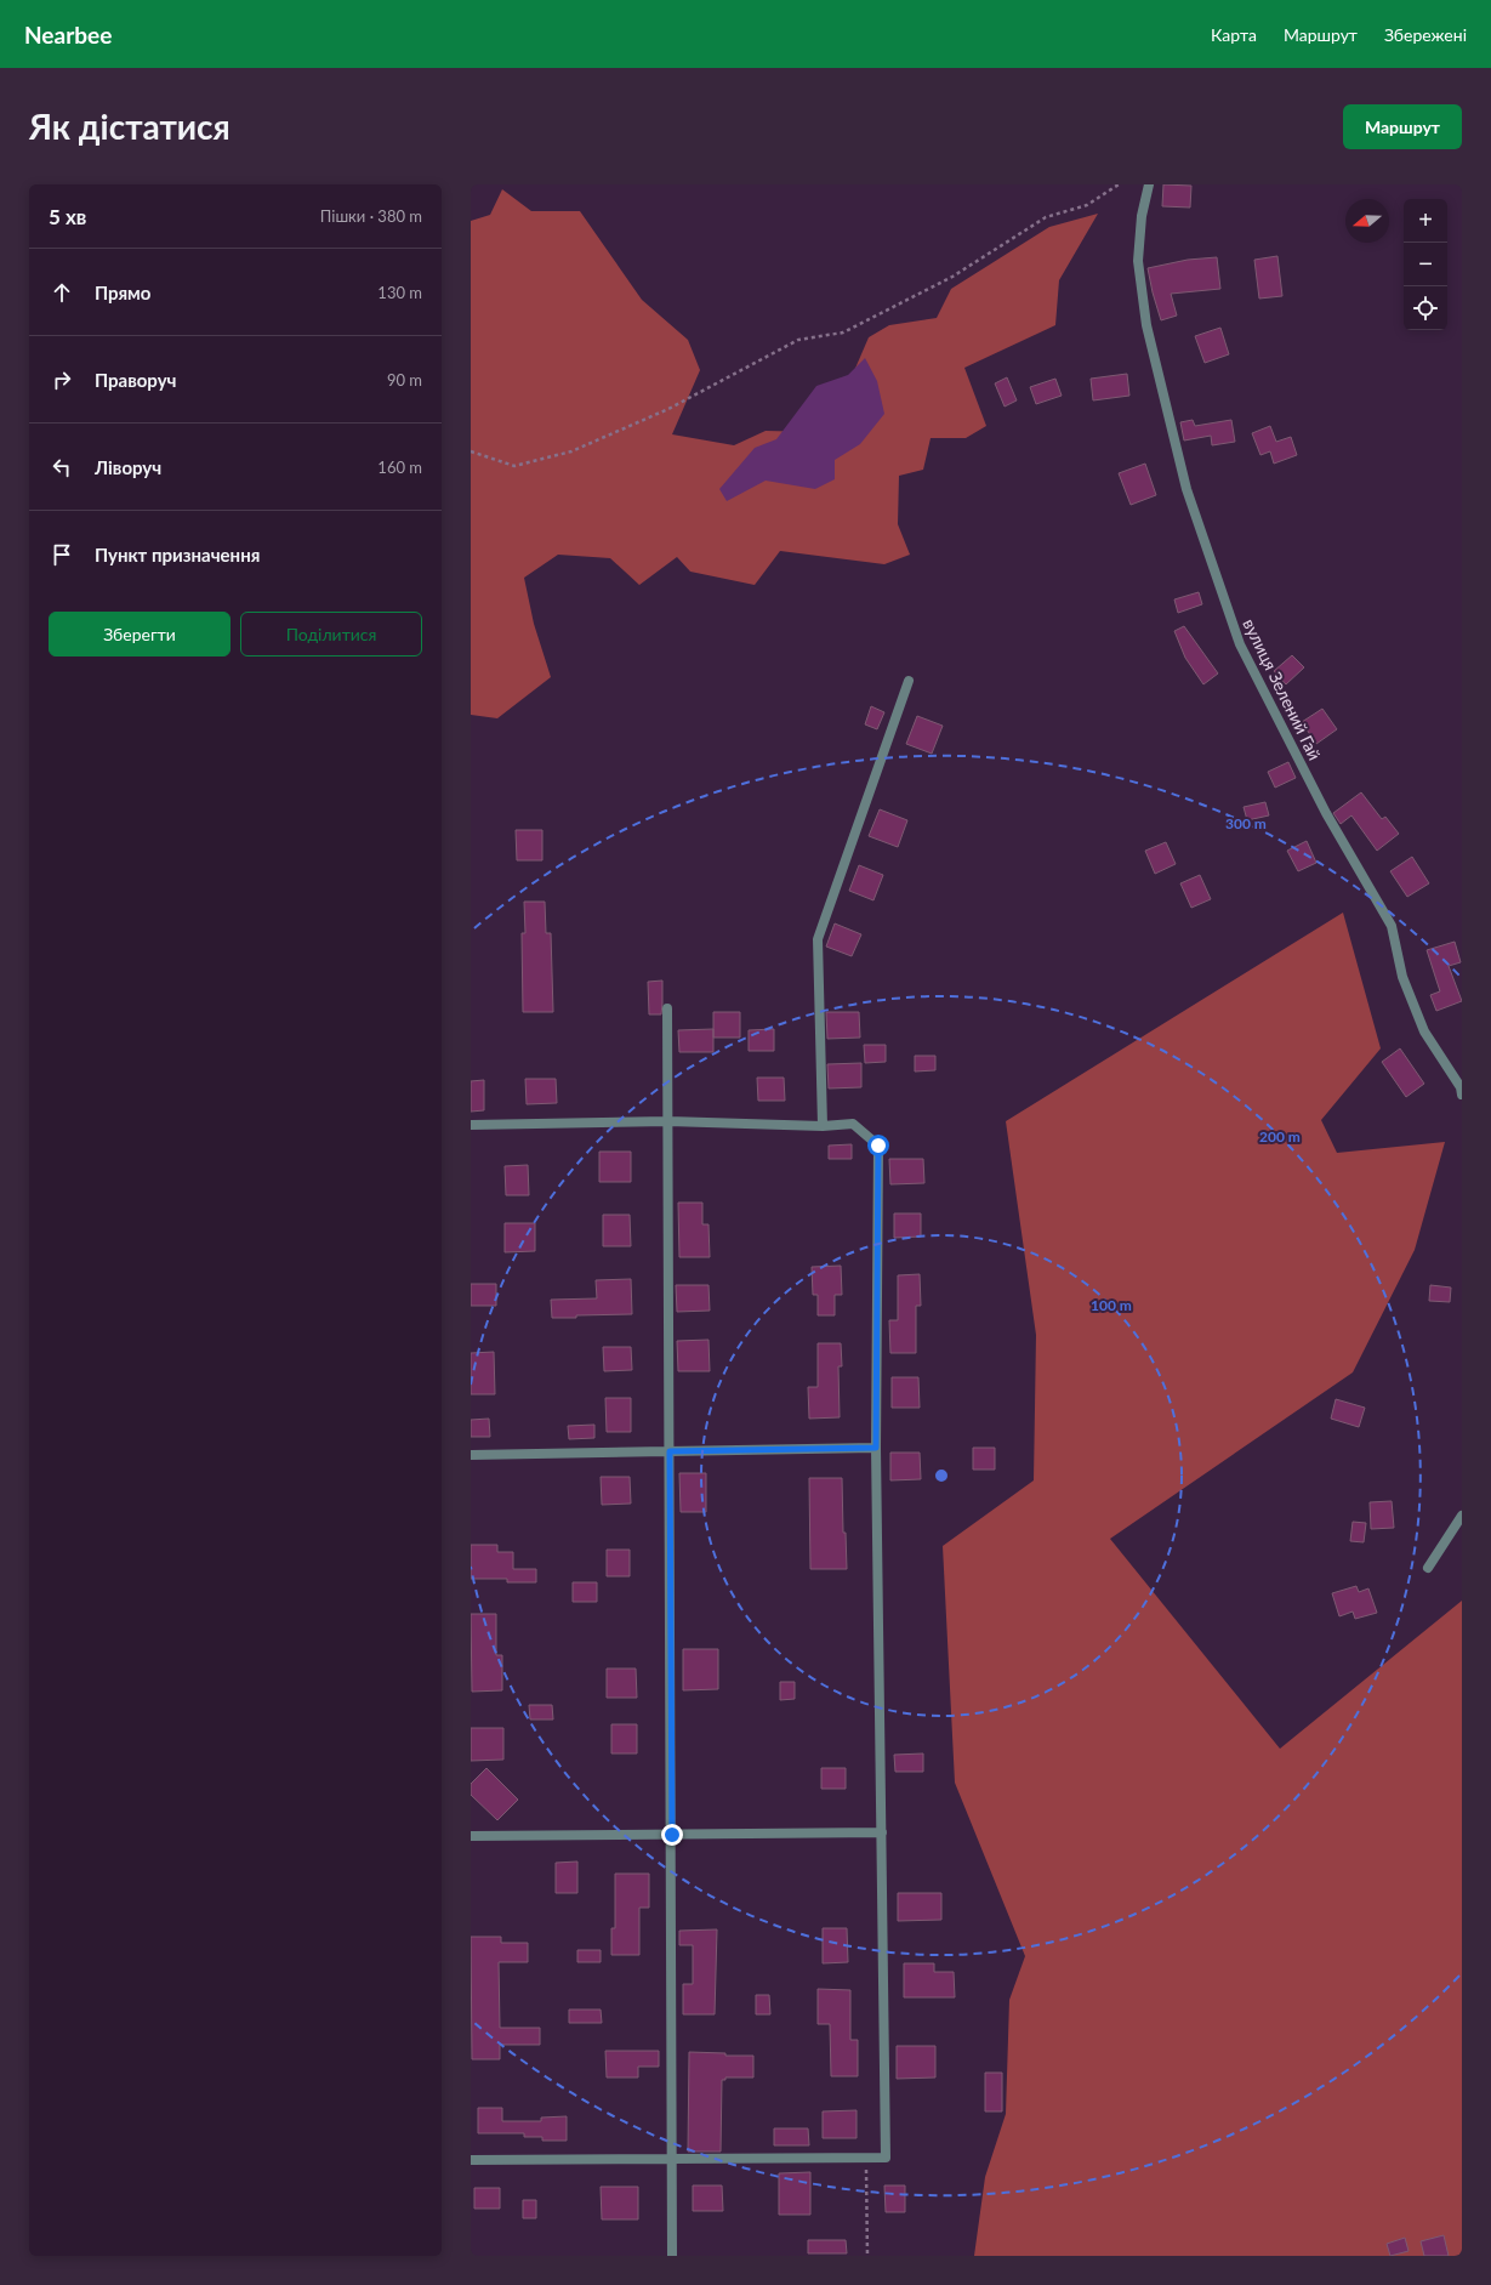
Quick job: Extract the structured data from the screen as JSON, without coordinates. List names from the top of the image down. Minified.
{"streets":{"street":["вулиця Зелений Гай"]},"north":"left","page":{"header":"Nearbee","nav":["Карта","Маршрут","Збережені"],"buttons":["Маршрут",["Зберегти","Поділитися"]],"title":"Як дістатися","heading":["5 хв","Пішки · 380 m"],"map_buttons":["+","−"],"list":[["Прямо","130 m"],["Праворуч","90 m"],["Ліворуч","160 m"],"Пункт призначення"]},"rings":["300 m","200 m","100 m"]}
